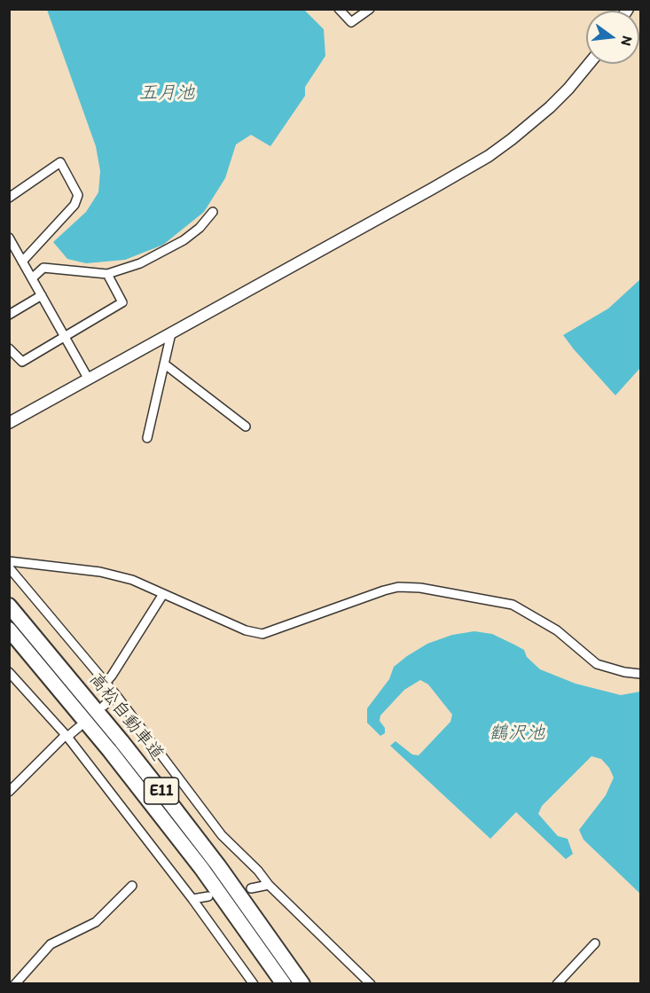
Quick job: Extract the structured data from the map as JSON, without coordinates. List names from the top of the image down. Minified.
{"streets":{"highway":["高松自動車道","E11"]},"water":["五月池","鶴沢池"],"north":"right"}
